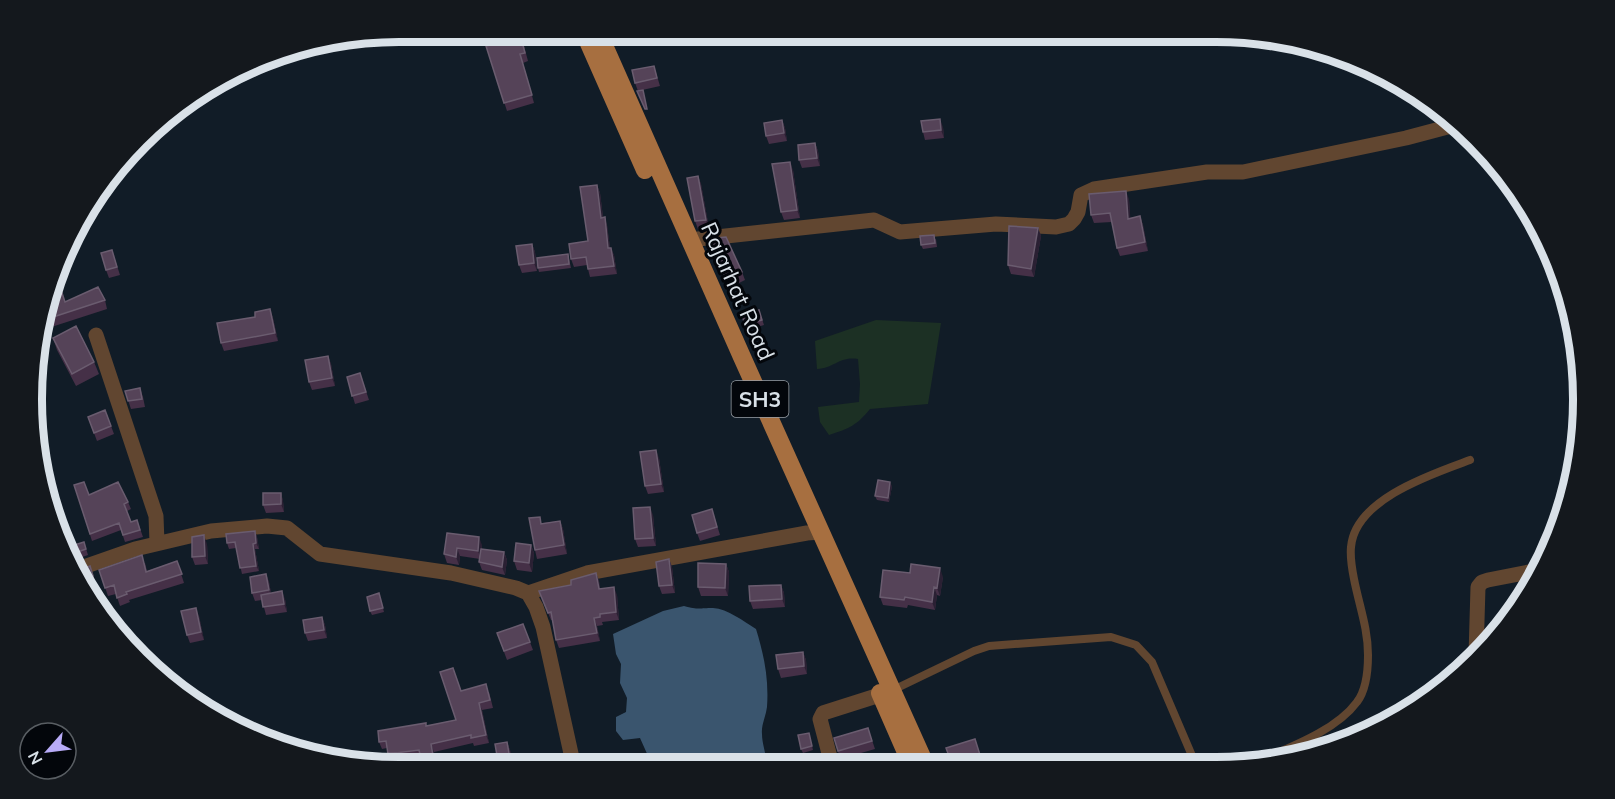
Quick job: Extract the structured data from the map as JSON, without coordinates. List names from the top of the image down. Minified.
{"streets":{"main road":["Rajarhat Road","SH3"]},"north":"bottom left"}
